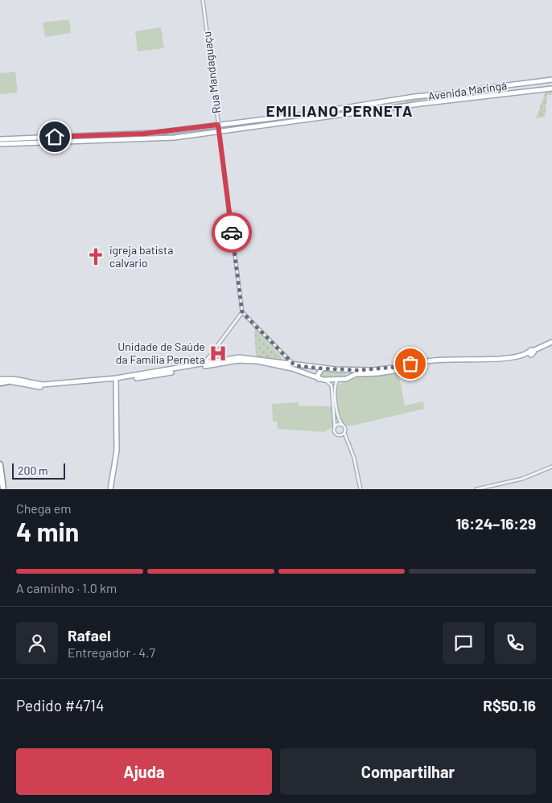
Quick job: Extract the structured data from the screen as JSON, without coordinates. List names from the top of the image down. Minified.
{"streets":{"main road":["Avenida Maringá"],"street":["Rua Mandaguaçu"]},"crossings":[["Rua Mandaguaçu","Avenida Maringá"]],"districts":["EMILIANO PERNETA"],"places":{"church":["igreja batista calvario"],"hospital":["Unidade de Saúde da Família Perneta"]},"scale_bar":"200 m","page":{"scale":"200 m","heading":["4 min","Chega em","16:24–16:29"],"panel":["Rafael","Entregador · 4.7","Pedido #4714","R$50.16"],"bar":"A caminho · 1.0 km","buttons":["Ajuda","Compartilhar"]}}
